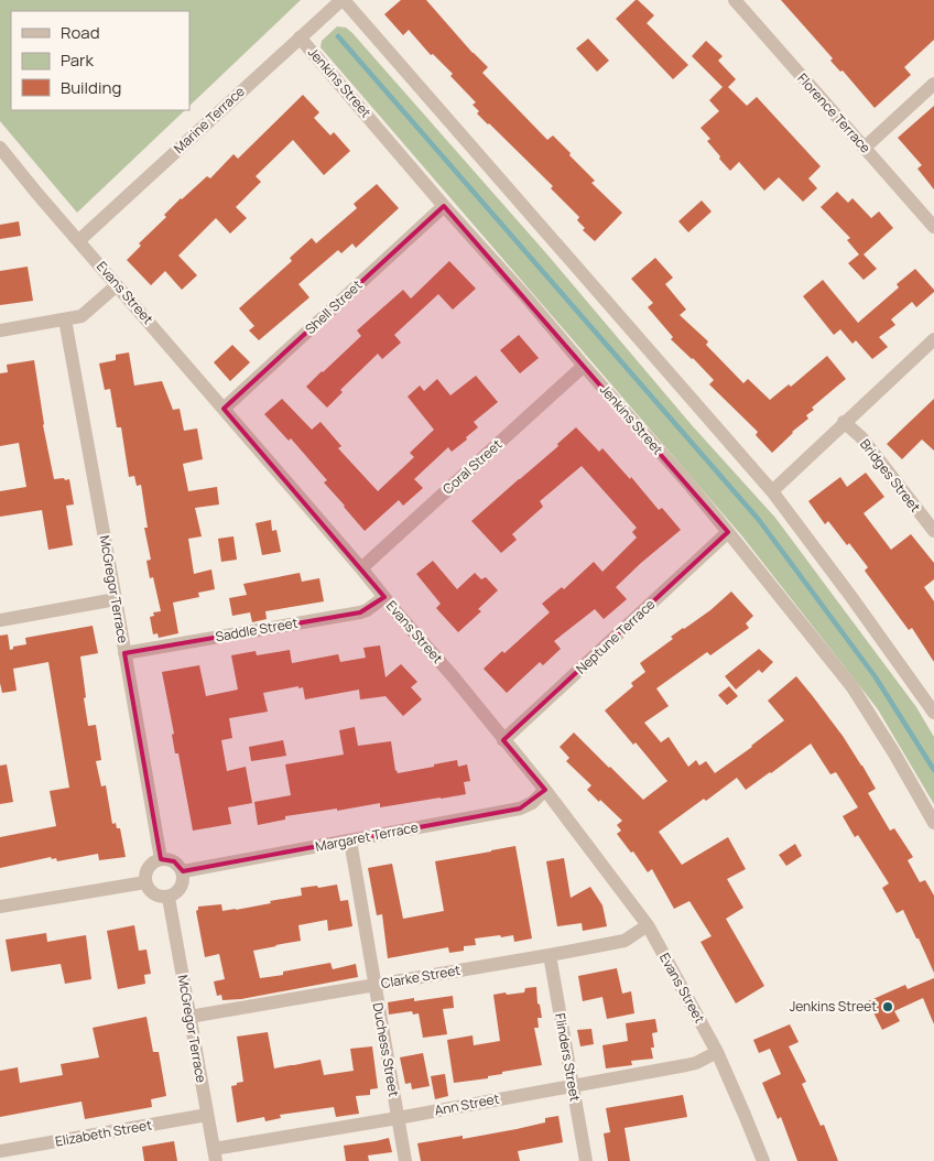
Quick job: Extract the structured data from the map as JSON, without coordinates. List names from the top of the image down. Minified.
{"streets":{"street":["Jenkins Street","Florence Terrace","Marine Terrace","Evans Street","Shell Street","Coral Street","Bridges Street","McGregor Terrace","Saddle Street","Neptune Terrace","Margaret Terrace","Clarke Street","Duchess Street","Flinders Street","Ann Street","Elizabeth Street"]},"crossings":[["Jenkins Street","Marine Terrace"],["Jenkins Street","Shell Street"],["Jenkins Street","Coral Street"],["Jenkins Street","Neptune Terrace"],["Marine Terrace","Evans Street"],["Evans Street","Shell Street"],["Evans Street","Coral Street"],["Evans Street","Saddle Street"],["Evans Street","Neptune Terrace"],["Evans Street","Margaret Terrace"],["Evans Street","Clarke Street"],["Evans Street","Ann Street"],["McGregor Terrace","Saddle Street"],["McGregor Terrace","Margaret Terrace"],["McGregor Terrace","Clarke Street"],["McGregor Terrace","Ann Street"],["McGregor Terrace","Elizabeth Street"],["Margaret Terrace","Duchess Street"],["Clarke Street","Duchess Street"],["Clarke Street","Flinders Street"],["Duchess Street","Ann Street"],["Flinders Street","Ann Street"]],"places":["Jenkins Street"],"legend":["Road","Park","Building"]}
